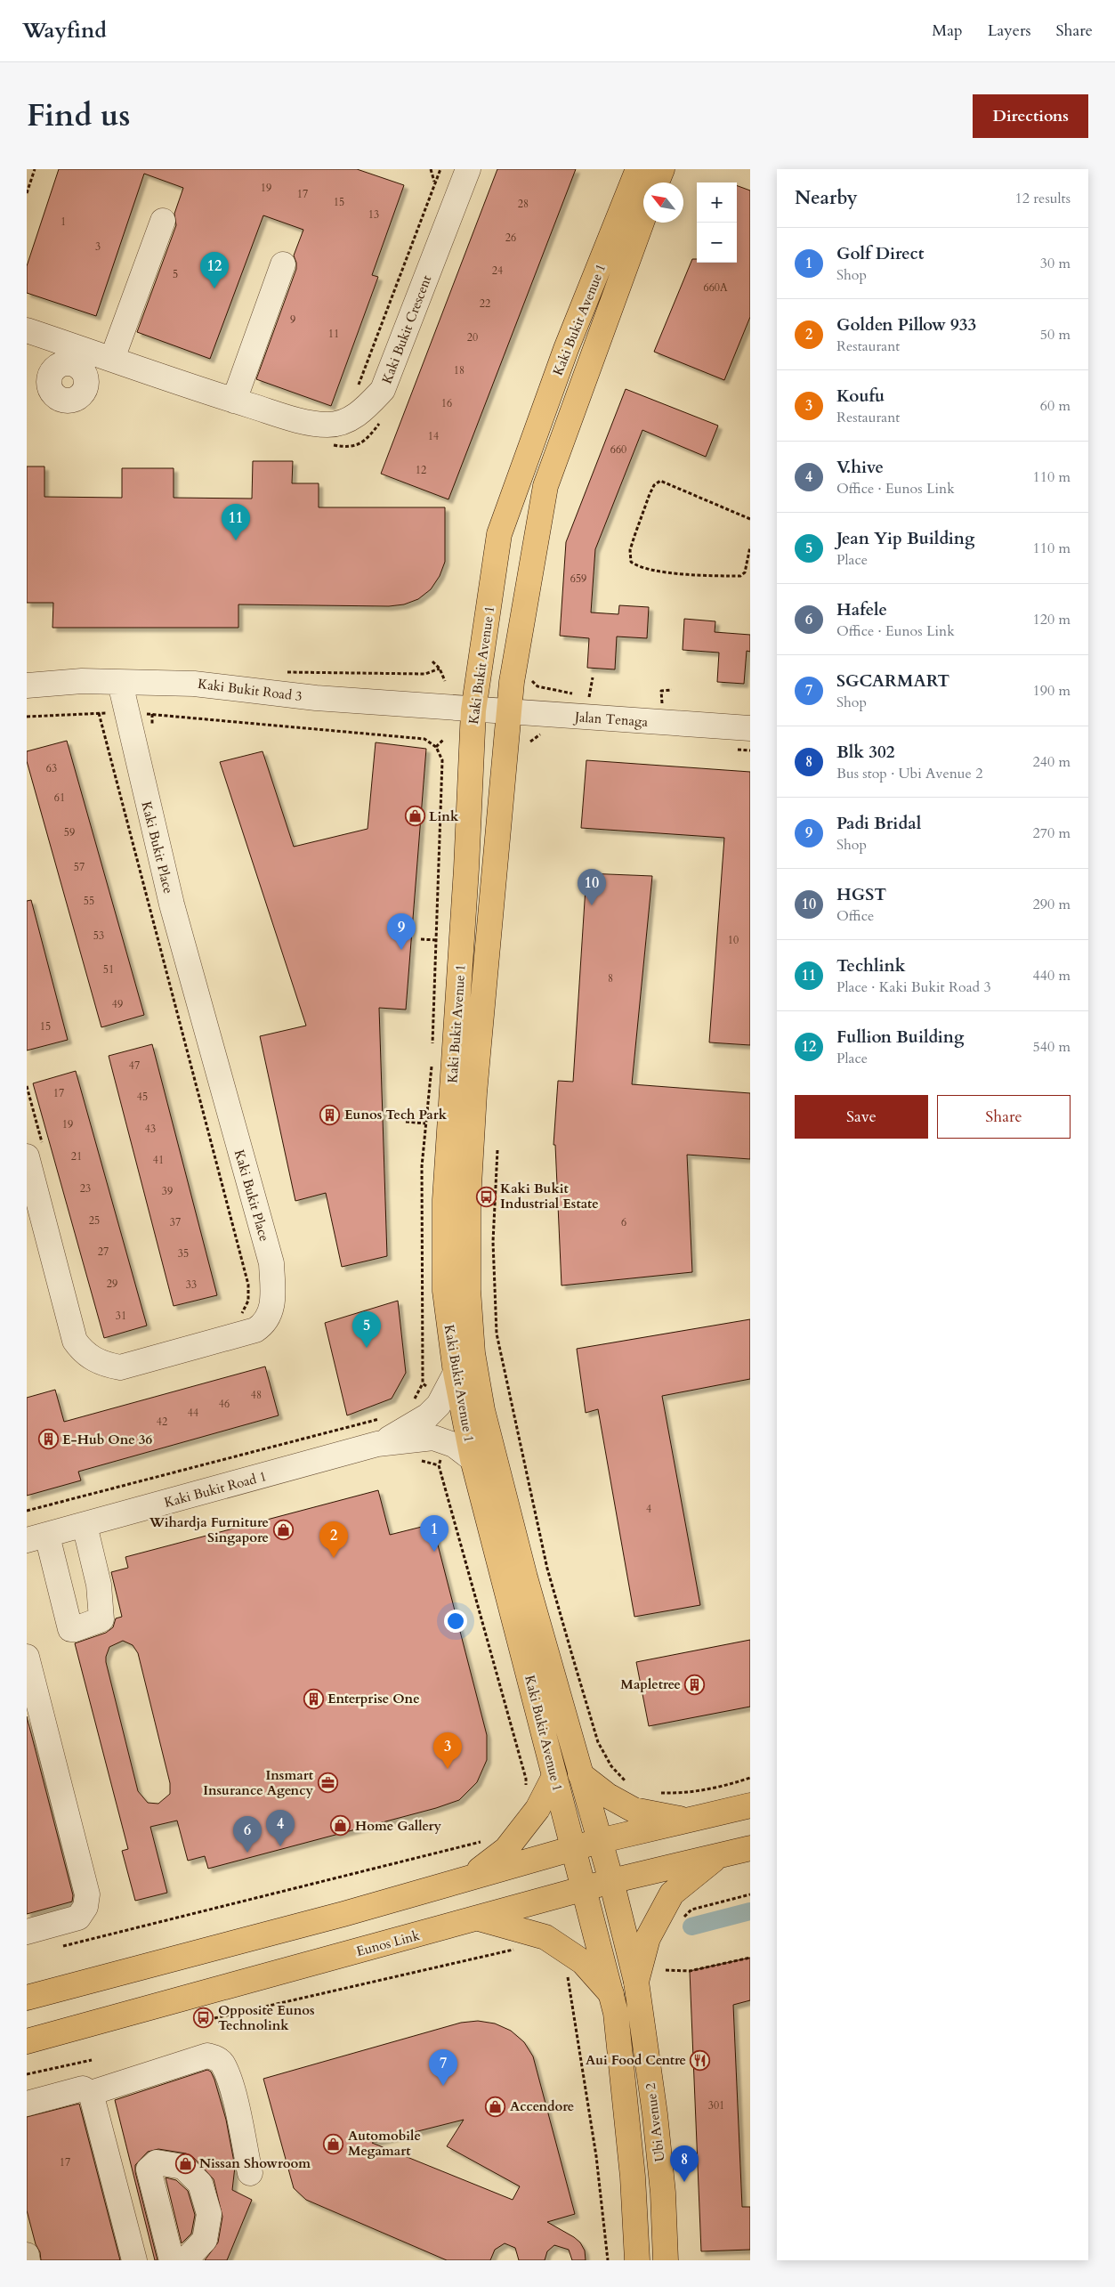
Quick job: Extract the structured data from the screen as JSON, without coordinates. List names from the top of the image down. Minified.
{"streets":{"main road":["Kaki Bukit Avenue 1","Eunos Link","Ubi Avenue 2"],"street":["Kaki Bukit Crescent","Kaki Bukit Road 3","Jalan Tenaga","Kaki Bukit Place","Kaki Bukit Road 1"]},"crossings":[["Kaki Bukit Avenue 1","Kaki Bukit Road 3"],["Kaki Bukit Avenue 1","Jalan Tenaga"],["Kaki Bukit Avenue 1","Kaki Bukit Road 1"],["Kaki Bukit Avenue 1","Eunos Link"],["Kaki Bukit Avenue 1","Ubi Avenue 2"],["Kaki Bukit Road 3","Jalan Tenaga"],["Kaki Bukit Road 3","Kaki Bukit Place"],["Eunos Link","Ubi Avenue 2"]],"places":{"shop":["Link","Wihardja Furniture Singapore","Home Gallery","Accendore","Automobile Megamart","Nissan Showroom"],"building":["Eunos Tech Park","E-Hub One 36","Mapletree","Enterprise One"],"bus stop":["Kaki Bukit Industrial Estate","Opposite Eunos Technolink"],"office":["Insmart Insurance Agency"],"restaurant":["Aui Food Centre"]},"house_numbers":["19","17","15","28","13","1","26","3","24","5","660A","22","9","11","20","18","16","14","660","12","659","63","61","59","57","55","53","10","51","8","49","15","47","17","45","19","43","21","41","23","39","25","37","6","27","35","29","33","31","48","46","44","42","4","301","17"],"north":"top left","page":{"header":"Wayfind","nav":["Map","Layers","Share"],"title":"Find us","buttons":["Directions",["Save","Share"]],"heading":["Nearby","12 results"],"map_buttons":["+","−"],"list":[{"mark":"1","name":"Golf Direct","note":"Shop","value":"30 m"},{"mark":"2","name":"Golden Pillow 933","note":"Restaurant","value":"50 m"},{"mark":"3","name":"Koufu","note":"Restaurant","value":"60 m"},{"mark":"4","name":"V.hive","note":"Office · Eunos Link","value":"110 m"},{"mark":"5","name":"Jean Yip Building","note":"Place","value":"110 m"},{"mark":"6","name":"Hafele","note":"Office · Eunos Link","value":"120 m"},{"mark":"7","name":"SGCARMART","note":"Shop","value":"190 m"},{"mark":"8","name":"Blk 302","note":"Bus stop · Ubi Avenue 2","value":"240 m"},{"mark":"9","name":"Padi Bridal","note":"Shop","value":"270 m"},{"mark":"10","name":"HGST","note":"Office","value":"290 m"},{"mark":"11","name":"Techlink","note":"Place · Kaki Bukit Road 3","value":"440 m"},{"mark":"12","name":"Fullion Building","note":"Place","value":"540 m"}],"pins":["12","11","10","9","5","1","2","3","4","6","7","8"]}}
